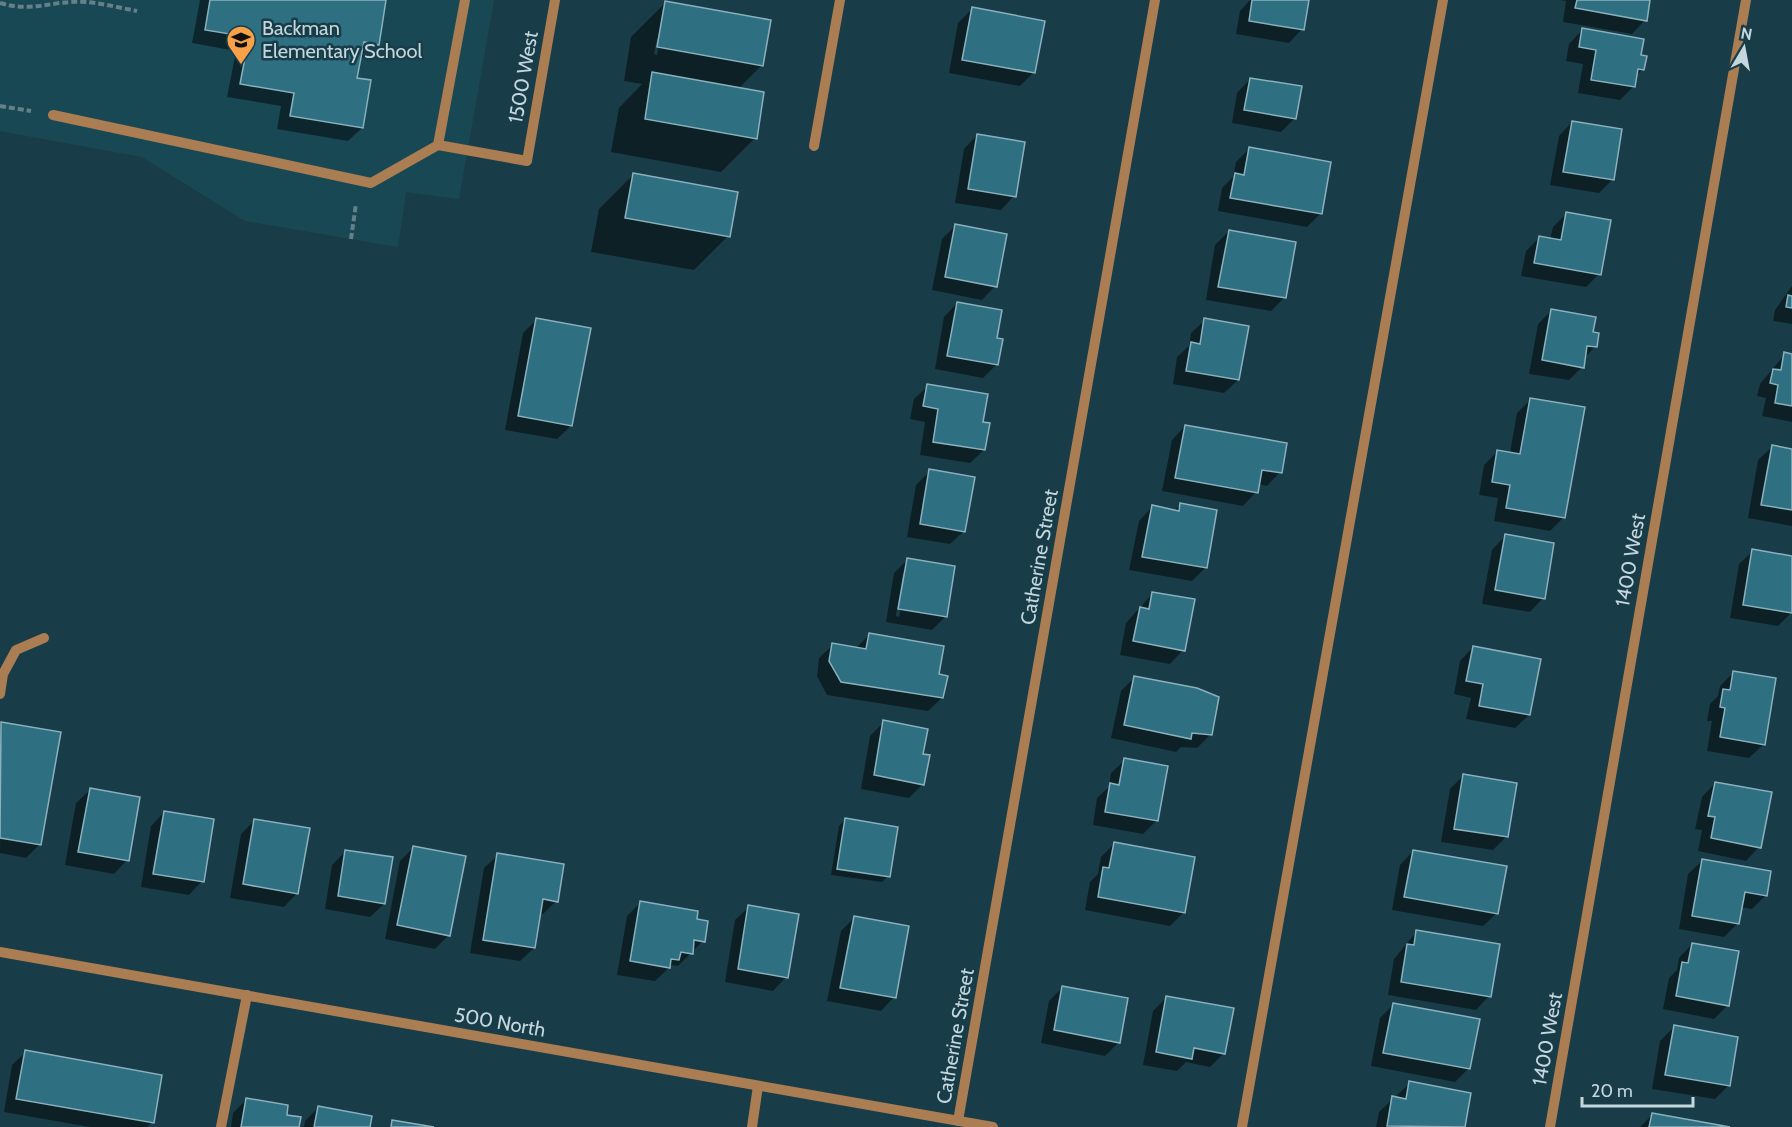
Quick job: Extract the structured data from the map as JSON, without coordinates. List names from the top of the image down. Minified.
{"streets":{"street":["1500 West","Catherine Street","1400 West","500 North"]},"crossings":[["Catherine Street","500 North"]],"places":{"school or university":["Backman Elementary School"]},"scale_bar":"20 m","north":"top"}
